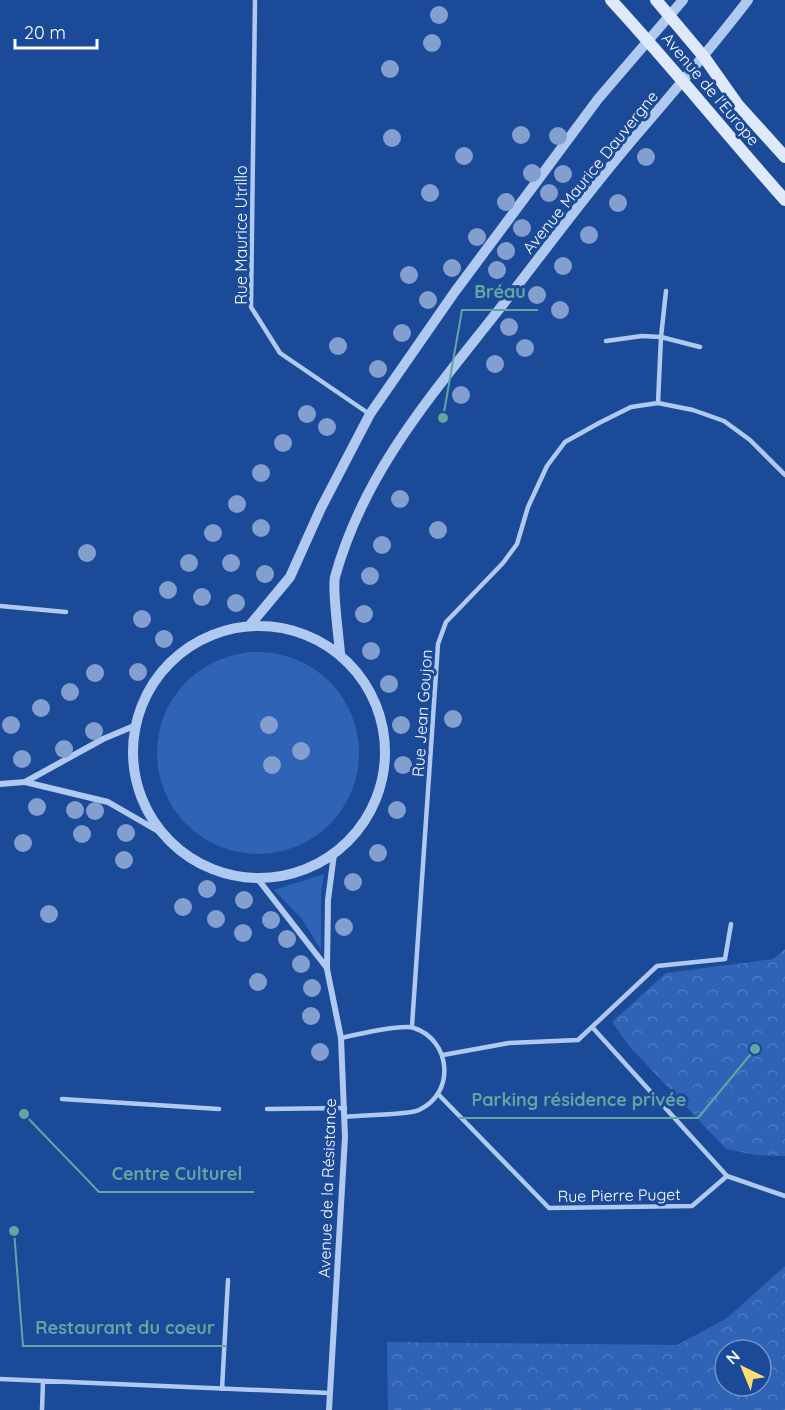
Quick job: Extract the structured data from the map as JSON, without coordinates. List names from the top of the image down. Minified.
{"streets":{"main road":["Avenue de l'Europe"],"street":["Avenue Maurice Dauvergne","Avenue de la Résistance"],"lane":["Rue Maurice Utrillo","Rue Jean Goujon","Rue Pierre Puget"]},"crossings":[["Avenue de l'Europe","Avenue Maurice Dauvergne"],["Avenue Maurice Dauvergne","Rue Maurice Utrillo"],["Rue Jean Goujon","Avenue de la Résistance"],["Rue Jean Goujon","Rue Pierre Puget"],["Avenue de la Résistance","Rue Pierre Puget"]],"places":["Bréau","Parking résidence privée","Centre Culturel","Restaurant du coeur"],"scale_bar":"20 m","north":"top left"}
